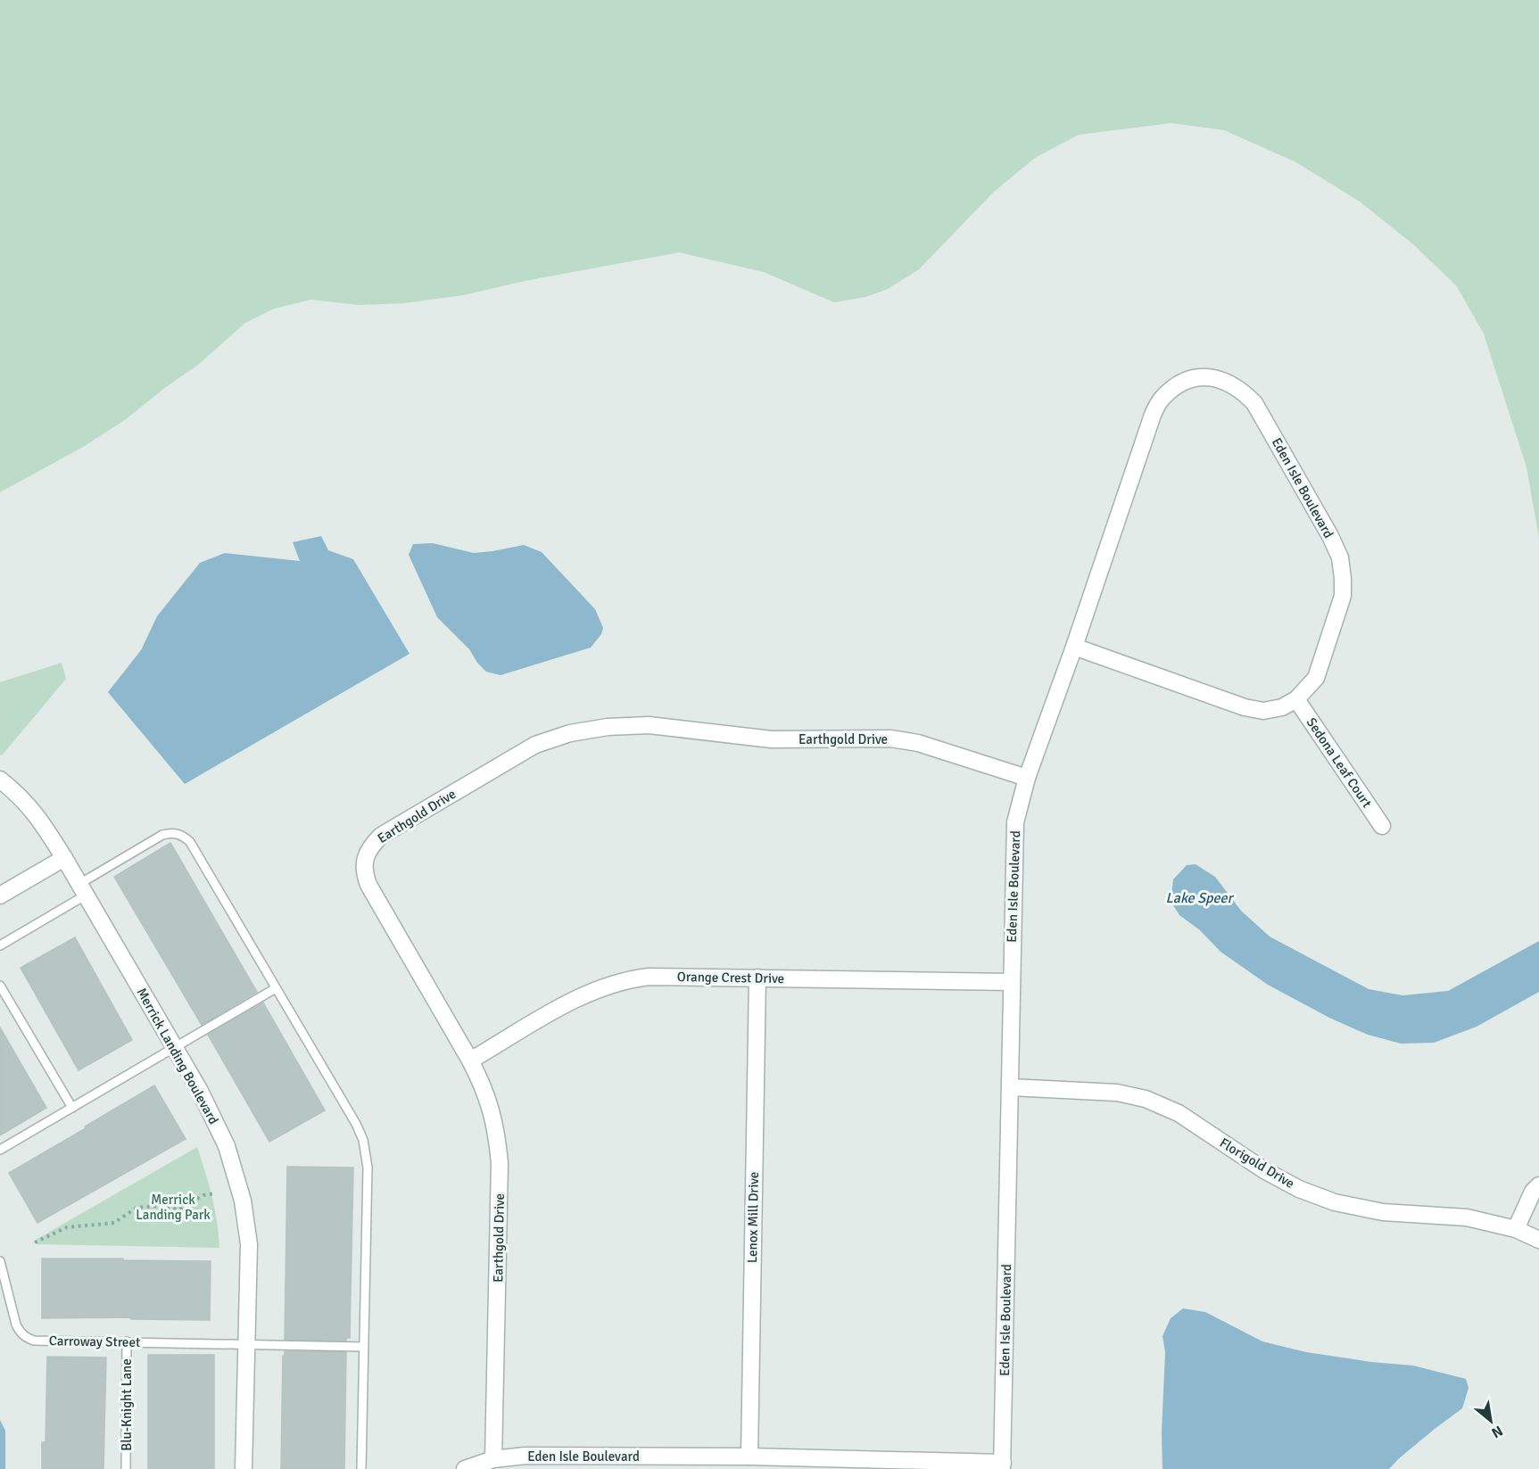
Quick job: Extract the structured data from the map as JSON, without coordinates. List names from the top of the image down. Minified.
{"streets":{"street":["Eden Isle Boulevard","Earthgold Drive","Sedona Leaf Court","Orange Crest Drive","Merrick Landing Boulevard","Florigold Drive","Lenox Mill Drive"],"lane":["Carroway Street","Blu-Knight Lane"]},"crossings":[["Eden Isle Boulevard","Earthgold Drive"],["Eden Isle Boulevard","Sedona Leaf Court"],["Eden Isle Boulevard","Orange Crest Drive"],["Eden Isle Boulevard","Florigold Drive"],["Eden Isle Boulevard","Lenox Mill Drive"],["Earthgold Drive","Orange Crest Drive"],["Orange Crest Drive","Lenox Mill Drive"],["Merrick Landing Boulevard","Carroway Street"],["Carroway Street","Blu-Knight Lane"]],"water":["Lake Speer"],"parks":["Merrick Landing Park"],"north":"bottom right"}
